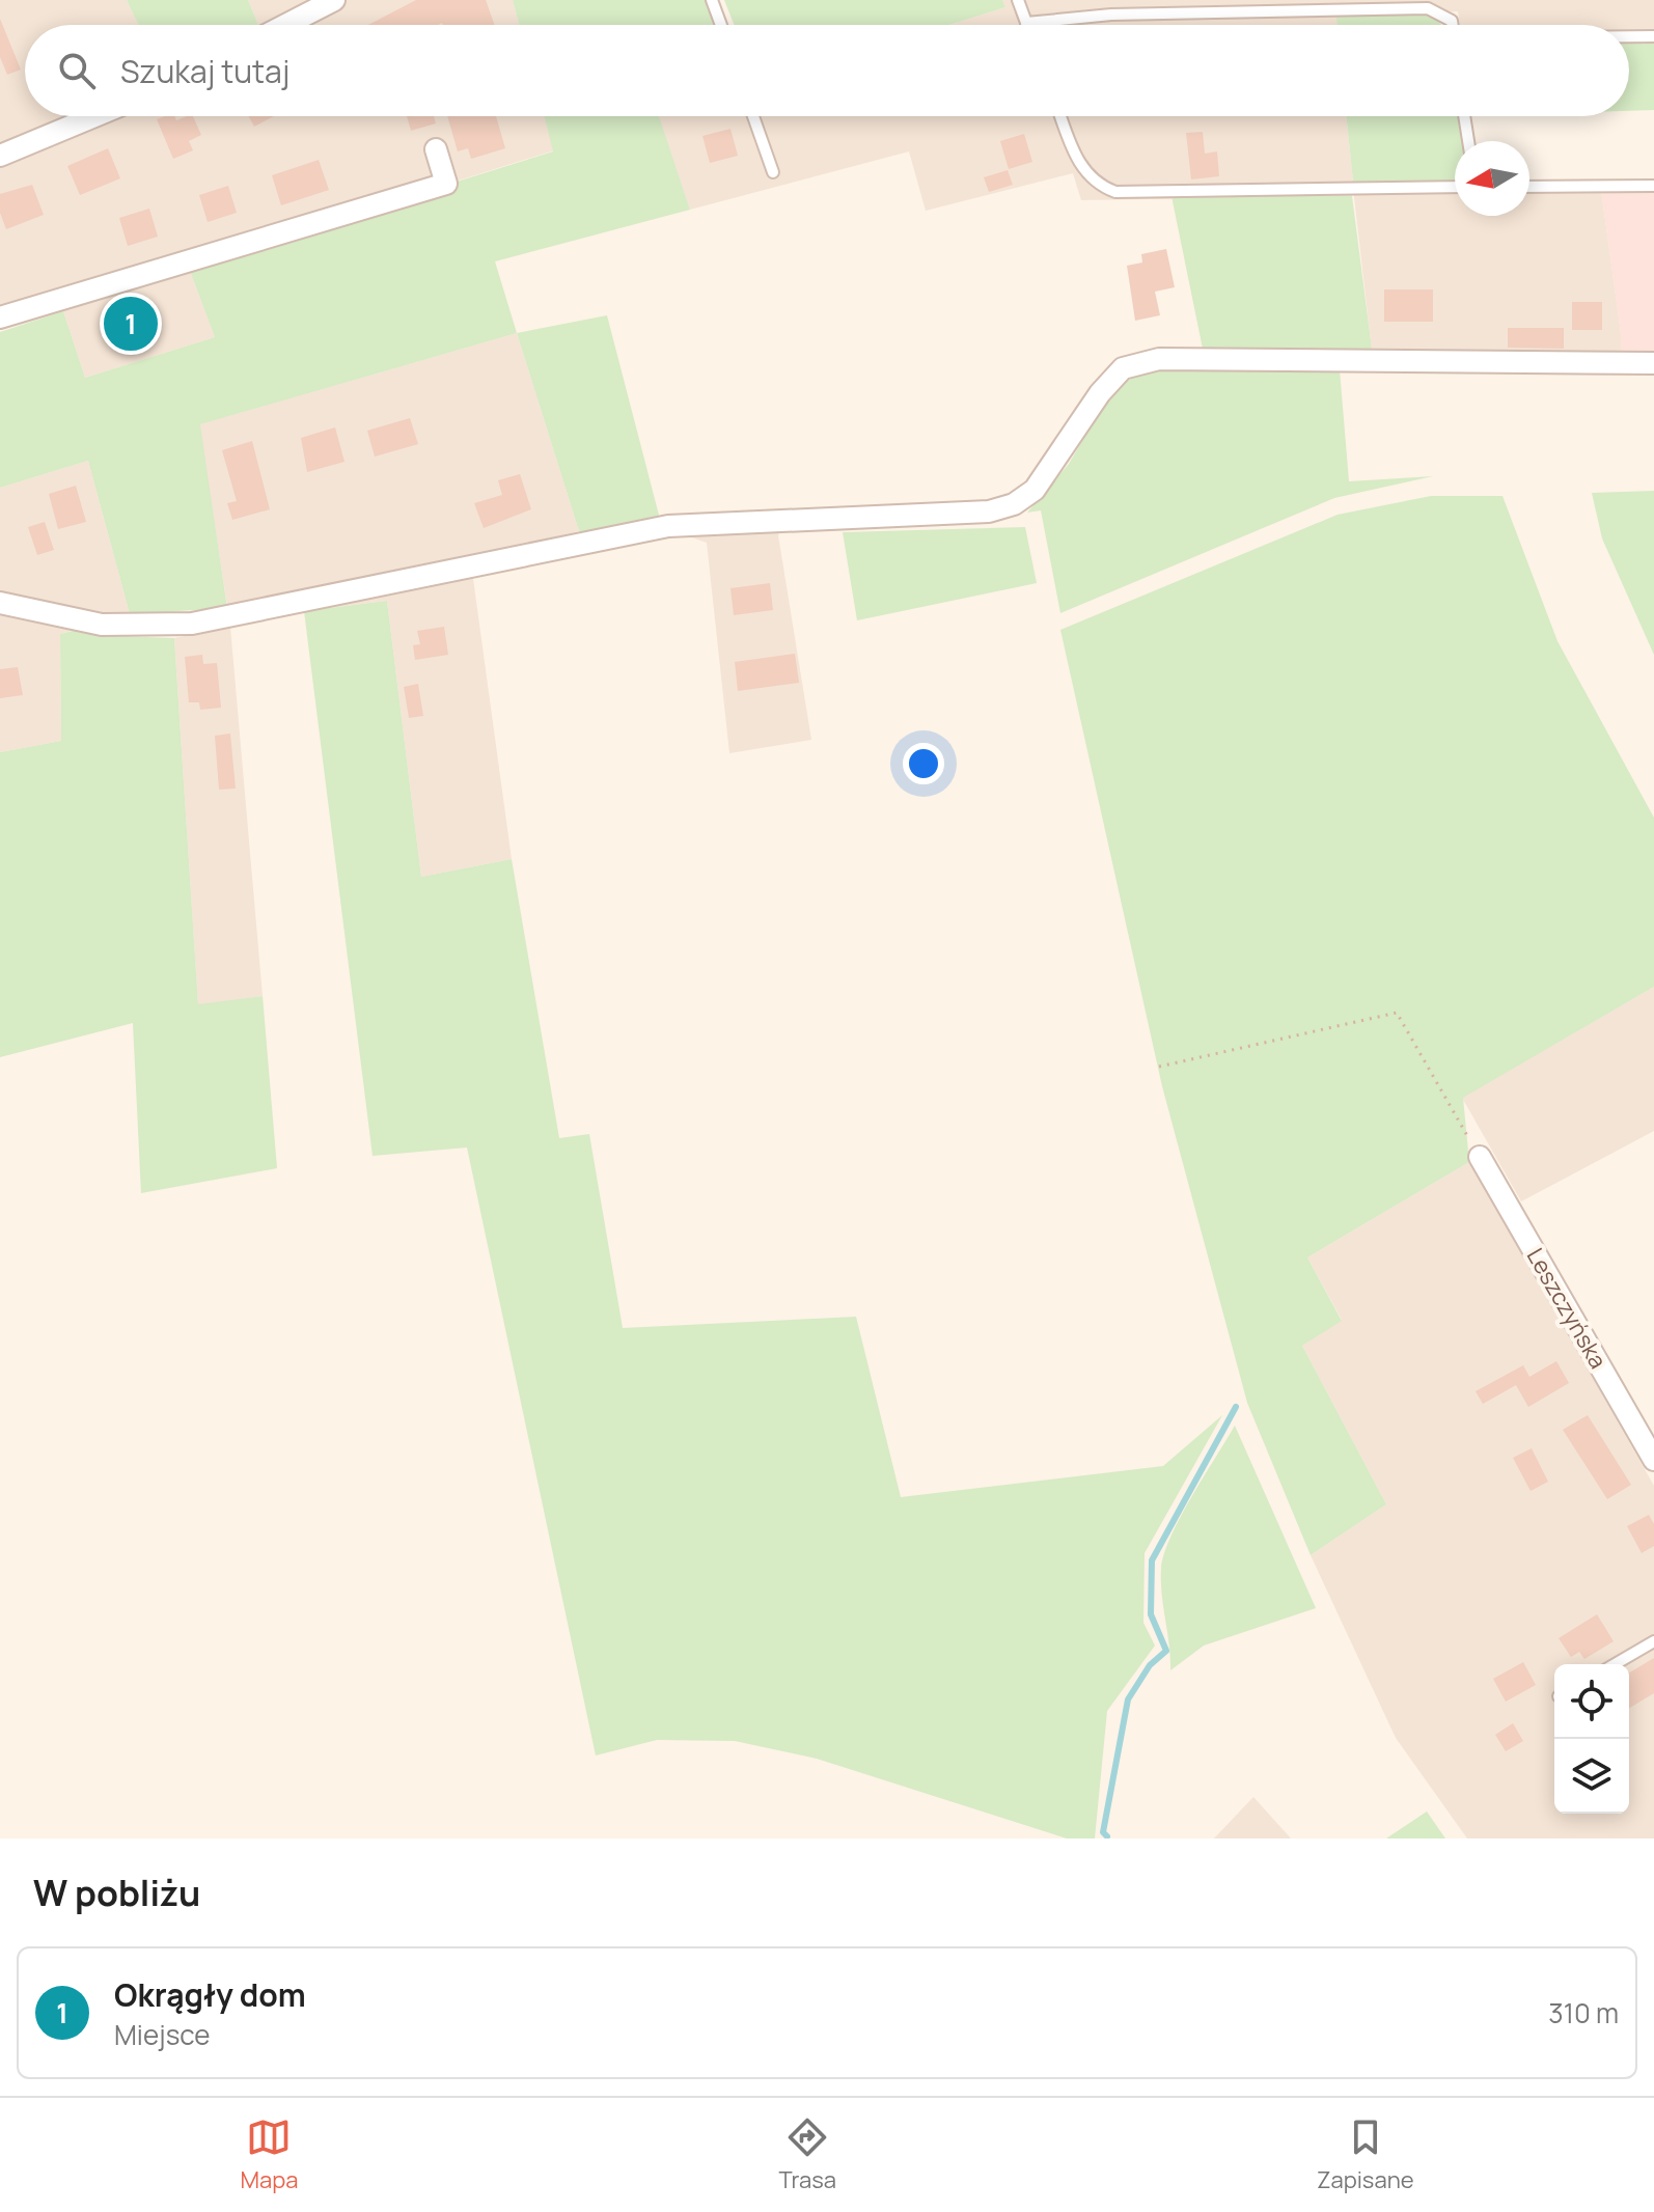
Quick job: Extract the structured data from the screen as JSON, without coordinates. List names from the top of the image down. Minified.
{"streets":{"street":["Leszczyńska"]},"north":"left","page":{"search":"Szukaj tutaj","pins":"1","heading":"W pobliżu","list":[{"mark":"1","name":"Okrągły dom","note":"Miejsce","value":"310 m"}],"nav":["Mapa","Trasa","Zapisane"]}}
